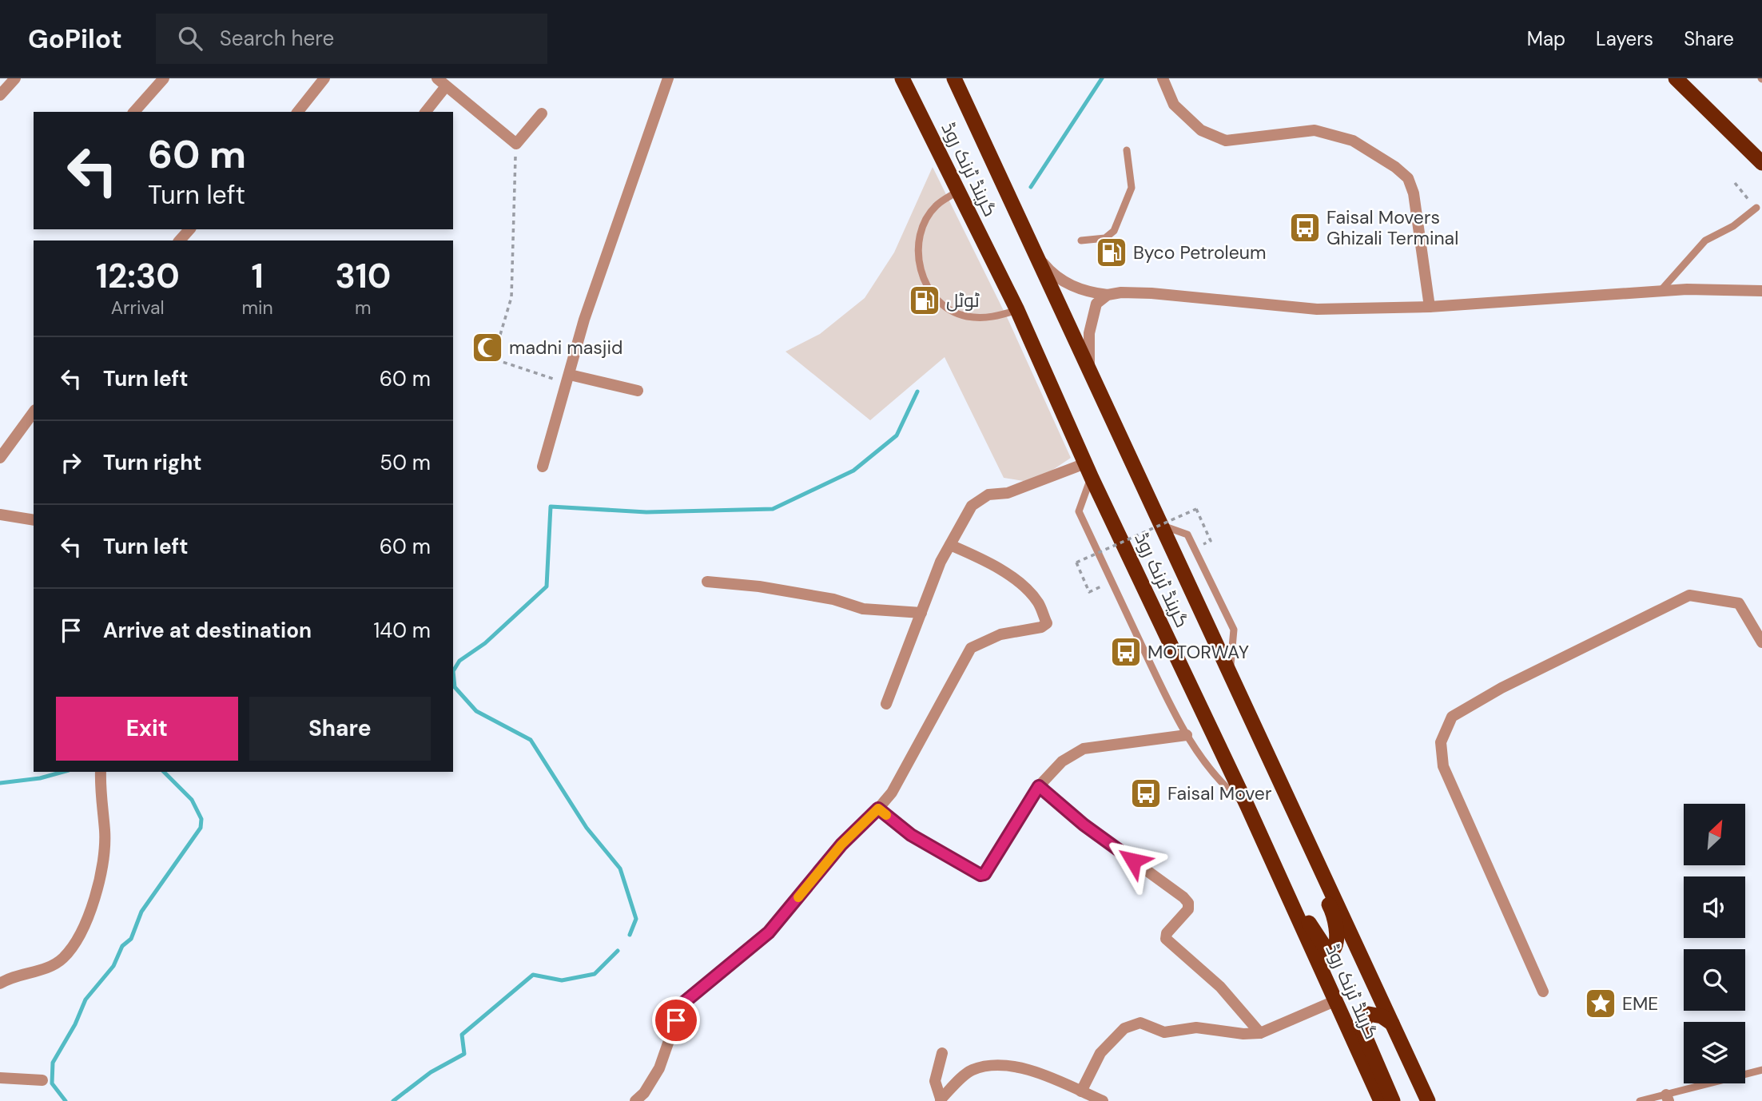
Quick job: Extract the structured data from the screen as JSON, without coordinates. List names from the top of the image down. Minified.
{"streets":{"highway":["گرینڈ ٹرنک روڈ"]},"places":{"bus stop":["Faisal Movers Ghizali Terminal","MOTORWAY","Faisal Mover"],"fuel station":["Byco Petroleum","ٹوٹل"],"mosque":["madni masjid"],"place":["EME"]},"north":"top right","page":{"header":"GoPilot","search":"Search here","nav":["Map","Layers","Share"],"turn":["60 m","Turn left"],"eta":["12:30","Arrival","1","min","310","m"],"list":[{"name":"Turn left","value":"60 m"},{"name":"Turn right","value":"50 m"},{"name":"Turn left","value":"60 m"},{"name":"Arrive at destination","value":"140 m"}],"buttons":["Exit","Share"]}}
